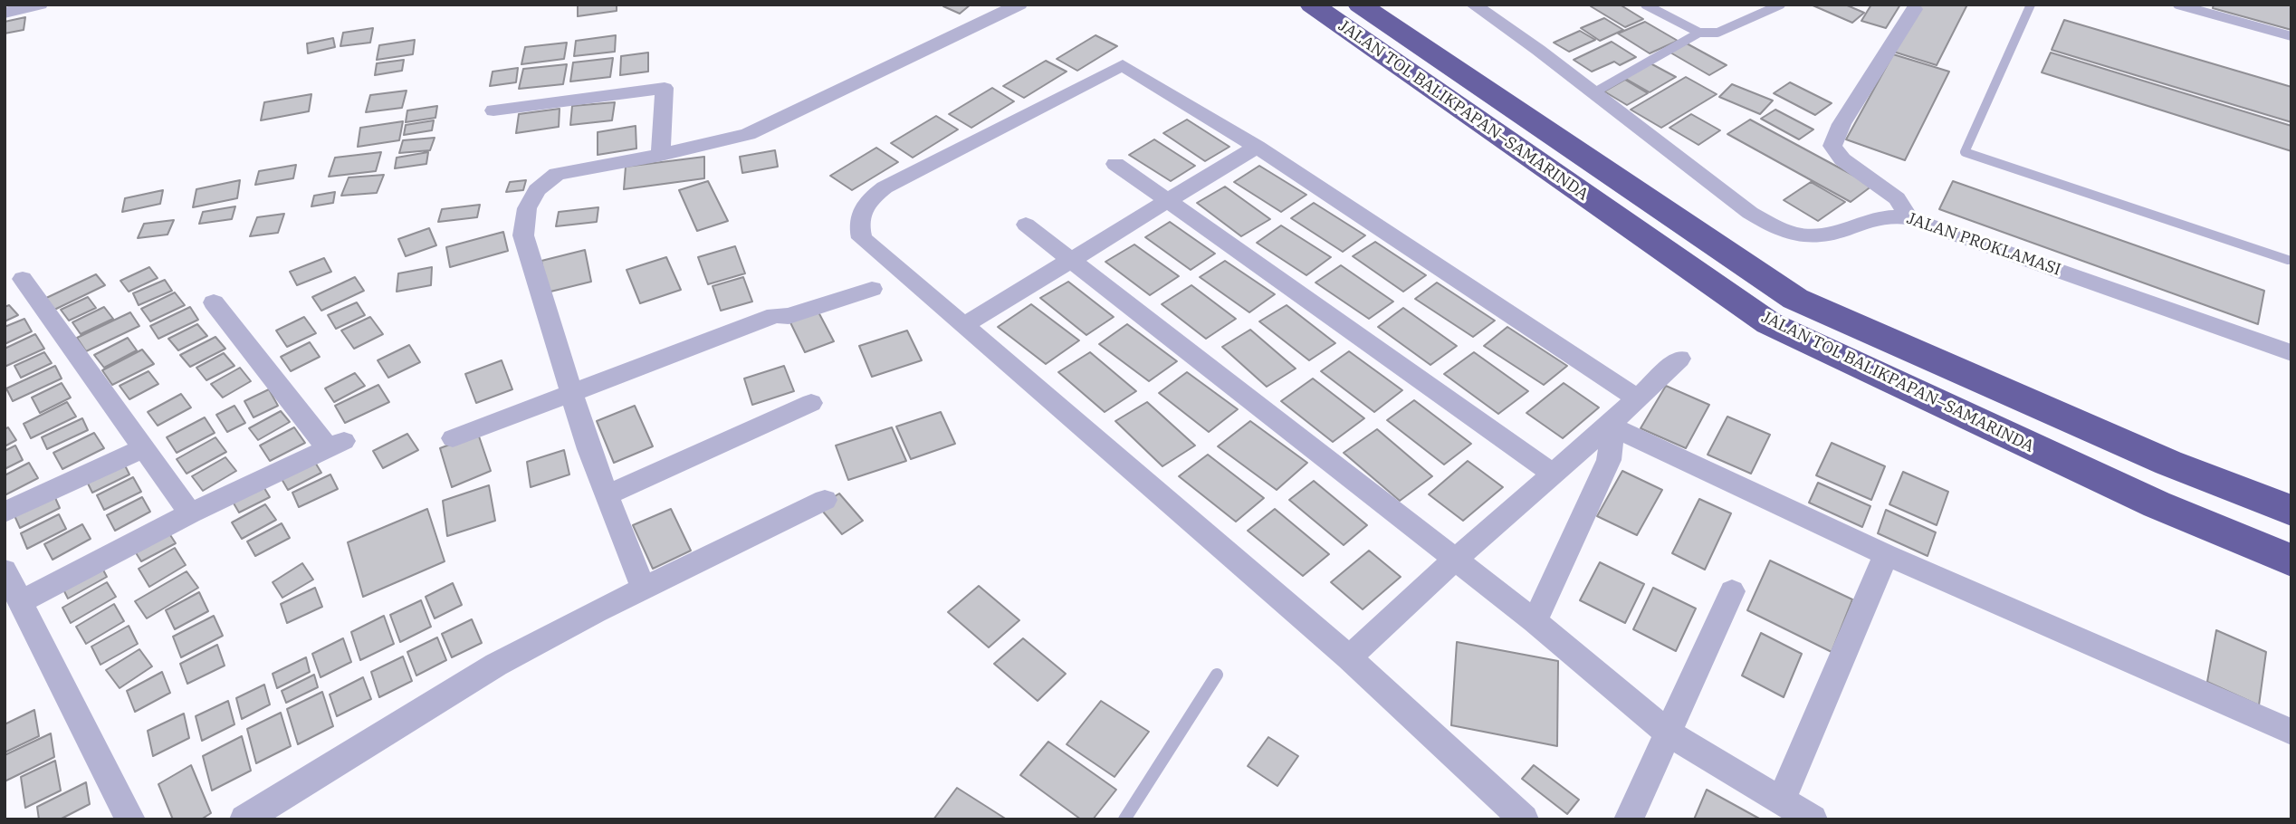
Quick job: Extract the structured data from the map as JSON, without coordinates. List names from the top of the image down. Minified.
{"streets":{"highway":["JALAN TOL BALIKPAPAN–SAMARINDA"],"street":["JALAN PROKLAMASI"]}}
